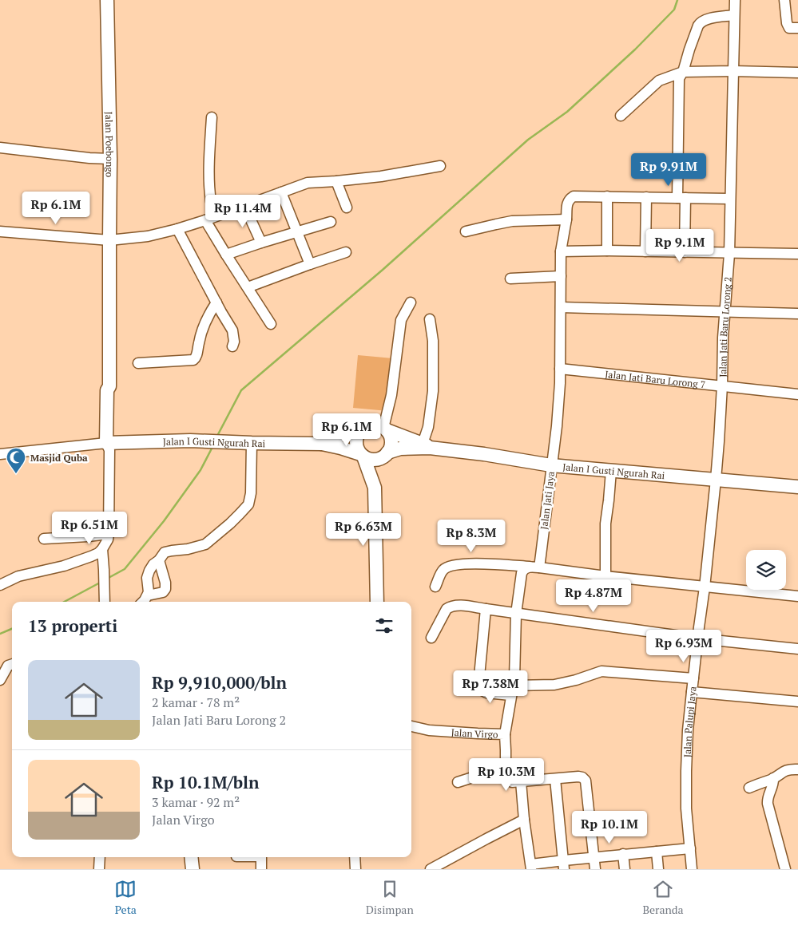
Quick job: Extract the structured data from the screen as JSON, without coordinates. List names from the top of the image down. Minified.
{"streets":{"main road":["Jalan Poebongo","Jalan I Gusti Ngurah Rai"],"street":["Jalan Jati Baru Lorong 2","Jalan Jati Baru Lorong 7","Jalan Jati Jaya","Jalan Palupi Jaya","Jalan Virgo"]},"crossings":[["Jalan Poebongo","Jalan I Gusti Ngurah Rai"],["Jalan Jati Baru Lorong 2","Jalan Jati Baru Lorong 7"],["Jalan Jati Baru Lorong 2","Jalan I Gusti Ngurah Rai"],["Jalan Jati Baru Lorong 2","Jalan Jati Jaya"],["Jalan Jati Baru Lorong 2","Jalan Palupi Jaya"],["Jalan Jati Baru Lorong 7","Jalan Jati Jaya"],["Jalan I Gusti Ngurah Rai","Jalan Jati Jaya"],["Jalan I Gusti Ngurah Rai","Jalan Palupi Jaya"],["Jalan Jati Jaya","Jalan Virgo"]],"places":{"mosque":["Masjid Quba"]},"page":{"price":["Rp 9.91M","Rp 6.1M","Rp 11.4M","Rp 9.1M","Rp 6.1M","Rp 6.51M","Rp 6.63M","Rp 8.3M","Rp 4.87M","Rp 6.93M","Rp 7.38M","Rp 10.3M","Rp 10.1M"],"heading":"13 properti","list":[{"name":"Rp 9,910,000/bln","note":"2 kamar · 78 m² · Jalan Jati Baru Lorong 2"},{"name":"Rp 10.1M/bln","note":"3 kamar · 92 m² · Jalan Virgo"}],"tabs":["Peta","Disimpan","Beranda"]}}
